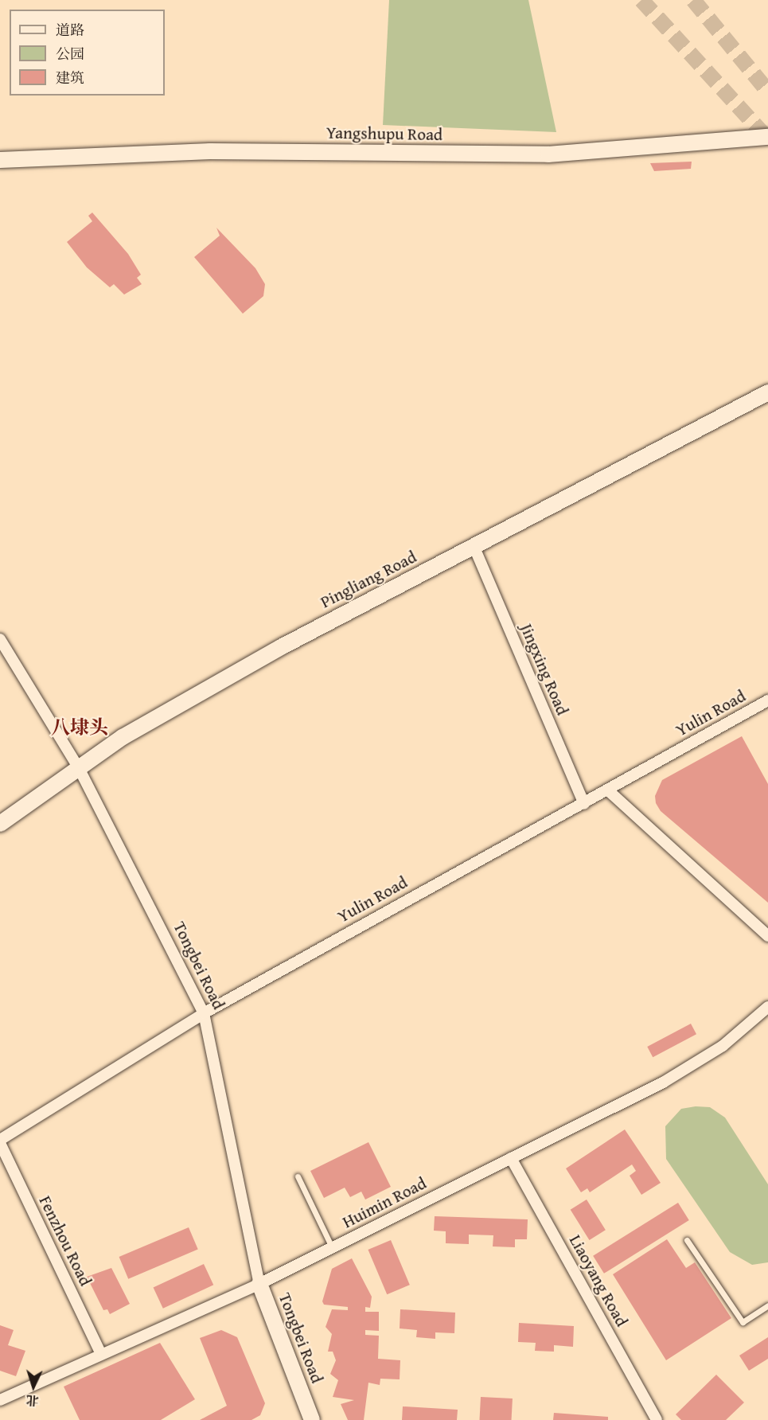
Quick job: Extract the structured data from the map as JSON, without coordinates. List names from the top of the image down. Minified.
{"streets":{"main road":["Yangshupu Road","Pingliang Road","Tongbei Road"],"street":["Jingxing Road","Yulin Road","Huimin Road","Fenzhou Road","Liaoyang Road"]},"crossings":[["Pingliang Road","Jingxing Road"],["Pingliang Road","Tongbei Road"],["Jingxing Road","Yulin Road"],["Yulin Road","Tongbei Road"],["Yulin Road","Fenzhou Road"],["Tongbei Road","Huimin Road"],["Huimin Road","Fenzhou Road"],["Huimin Road","Liaoyang Road"]],"districts":["八埭头"],"legend":["道路","公园","建筑"],"north":"bottom"}
